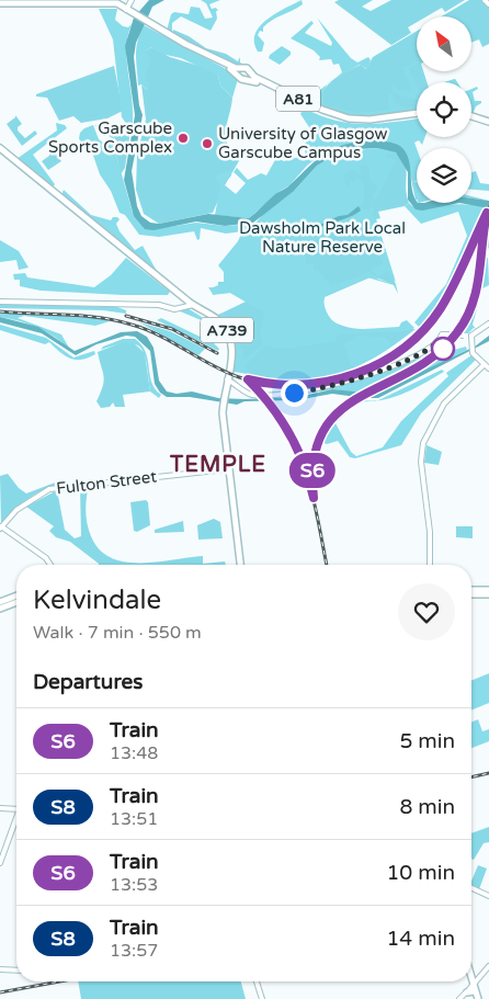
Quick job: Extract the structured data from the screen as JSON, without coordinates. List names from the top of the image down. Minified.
{"streets":{"main road":["A81","A739"],"street":["Fulton Street"]},"crossings":[["A739","Fulton Street"]],"districts":["TEMPLE"],"parks":["Dawsholm Park Local Nature Reserve"],"places":["Garscube Sports Complex","University of Glasgow Garscube Campus"],"north":"top left","page":{"on_map":"S6","heading":[["Kelvindale","Walk · 7 min · 550 m"],"Departures"],"list":[{"mark":"S6","name":"Train","note":"13:48","value":"5 min"},{"mark":"S8","name":"Train","note":"13:51","value":"8 min"},{"mark":"S6","name":"Train","note":"13:53","value":"10 min"},{"mark":"S8","name":"Train","note":"13:57","value":"14 min"}]}}
